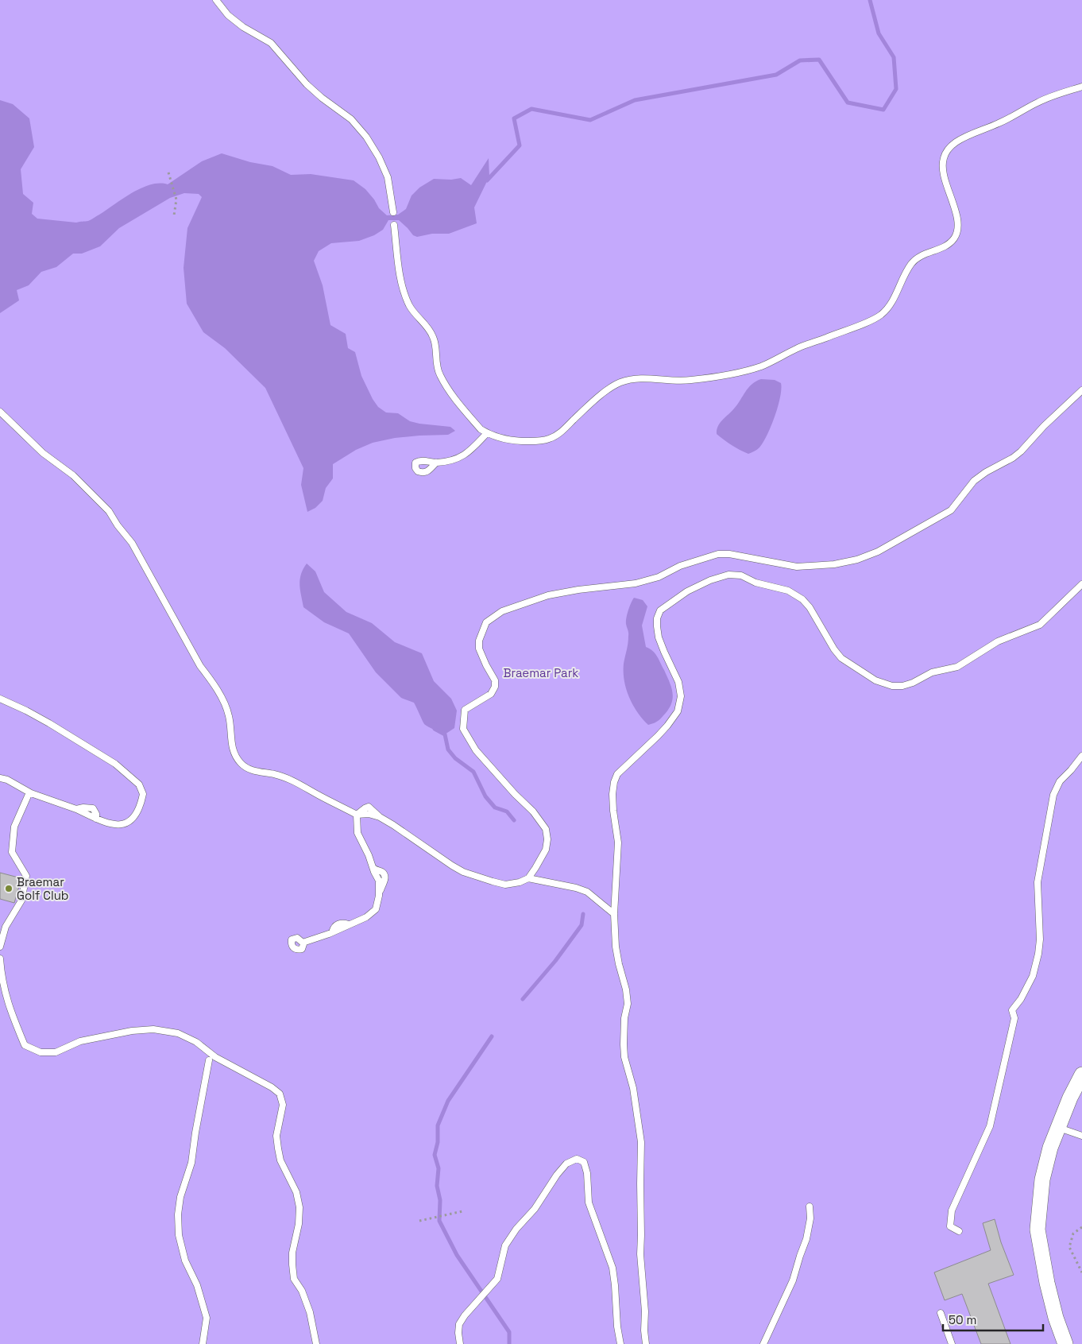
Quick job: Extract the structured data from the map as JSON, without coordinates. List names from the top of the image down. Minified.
{"parks":["Braemar Park"],"places":["Braemar Golf Club"],"scale_bar":"50 m"}
